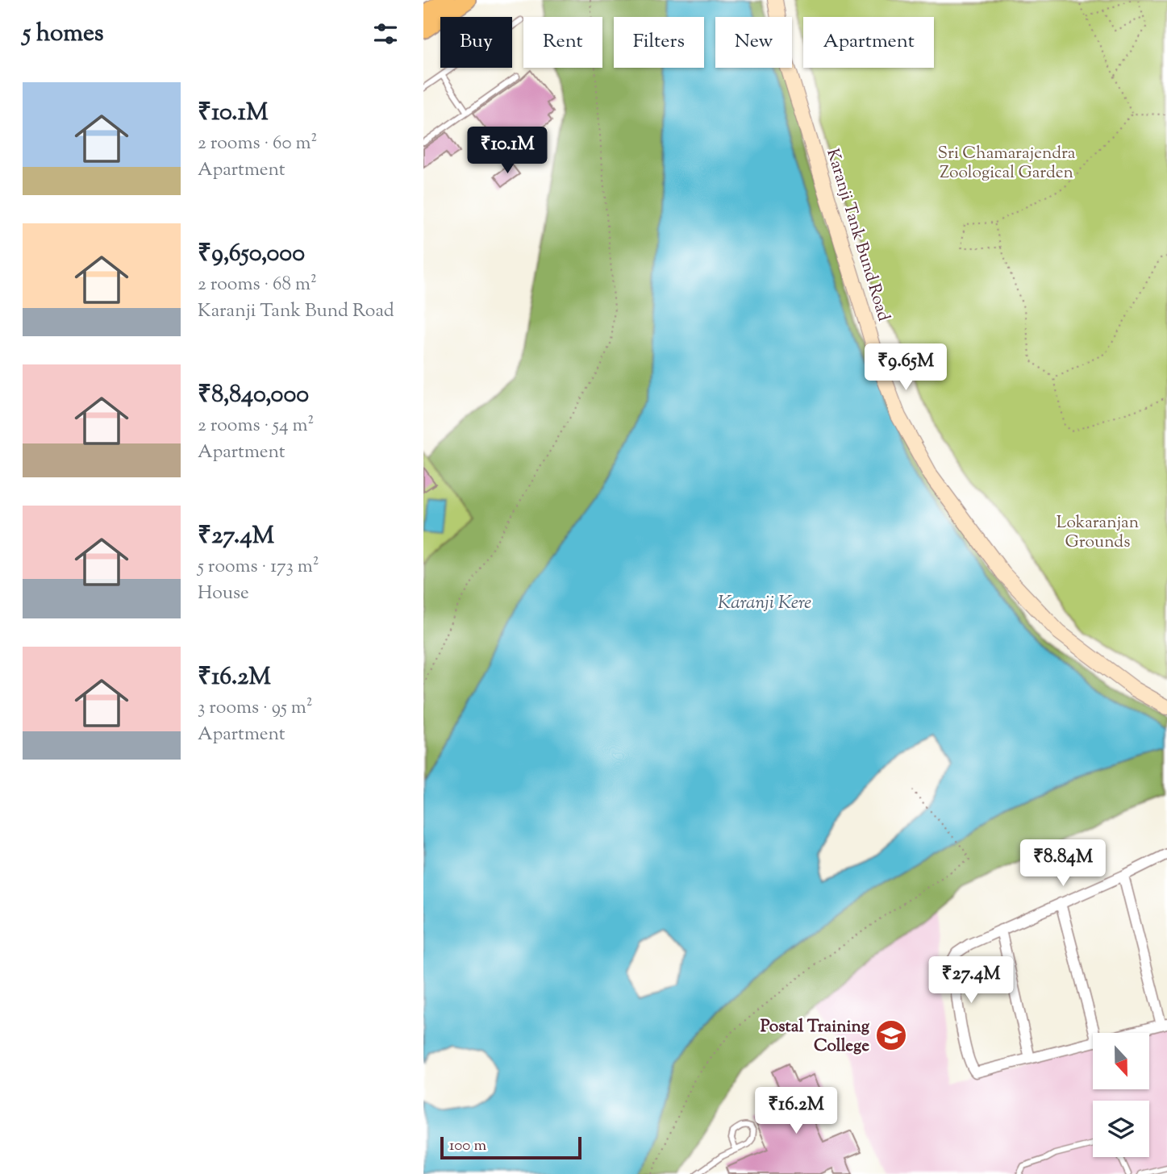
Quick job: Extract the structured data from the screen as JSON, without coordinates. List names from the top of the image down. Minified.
{"streets":{"street":["Karanji Tank Bund Road"]},"water":["Karanji Kere"],"parks":["Sri Chamarajendra Zoological Garden","Lokaranjan Grounds"],"places":{"school or university":["Postal Training College"]},"scale_bar":"100 m","north":"bottom","page":{"heading":"5 homes","chip":["Buy","Rent","Filters","New","Apartment"],"list":[{"name":"₹10.1M","note":"2 rooms · 60 m² · Apartment"},{"name":"₹9,650,000","note":"2 rooms · 68 m² · Karanji Tank Bund Road"},{"name":"₹8,840,000","note":"2 rooms · 54 m² · Apartment"},{"name":"₹27.4M","note":"5 rooms · 173 m² · House"},{"name":"₹16.2M","note":"3 rooms · 95 m² · Apartment"}],"price":["₹10.1M","₹9.65M","₹8.84M","₹27.4M","₹16.2M"],"scale":"100 m"}}
